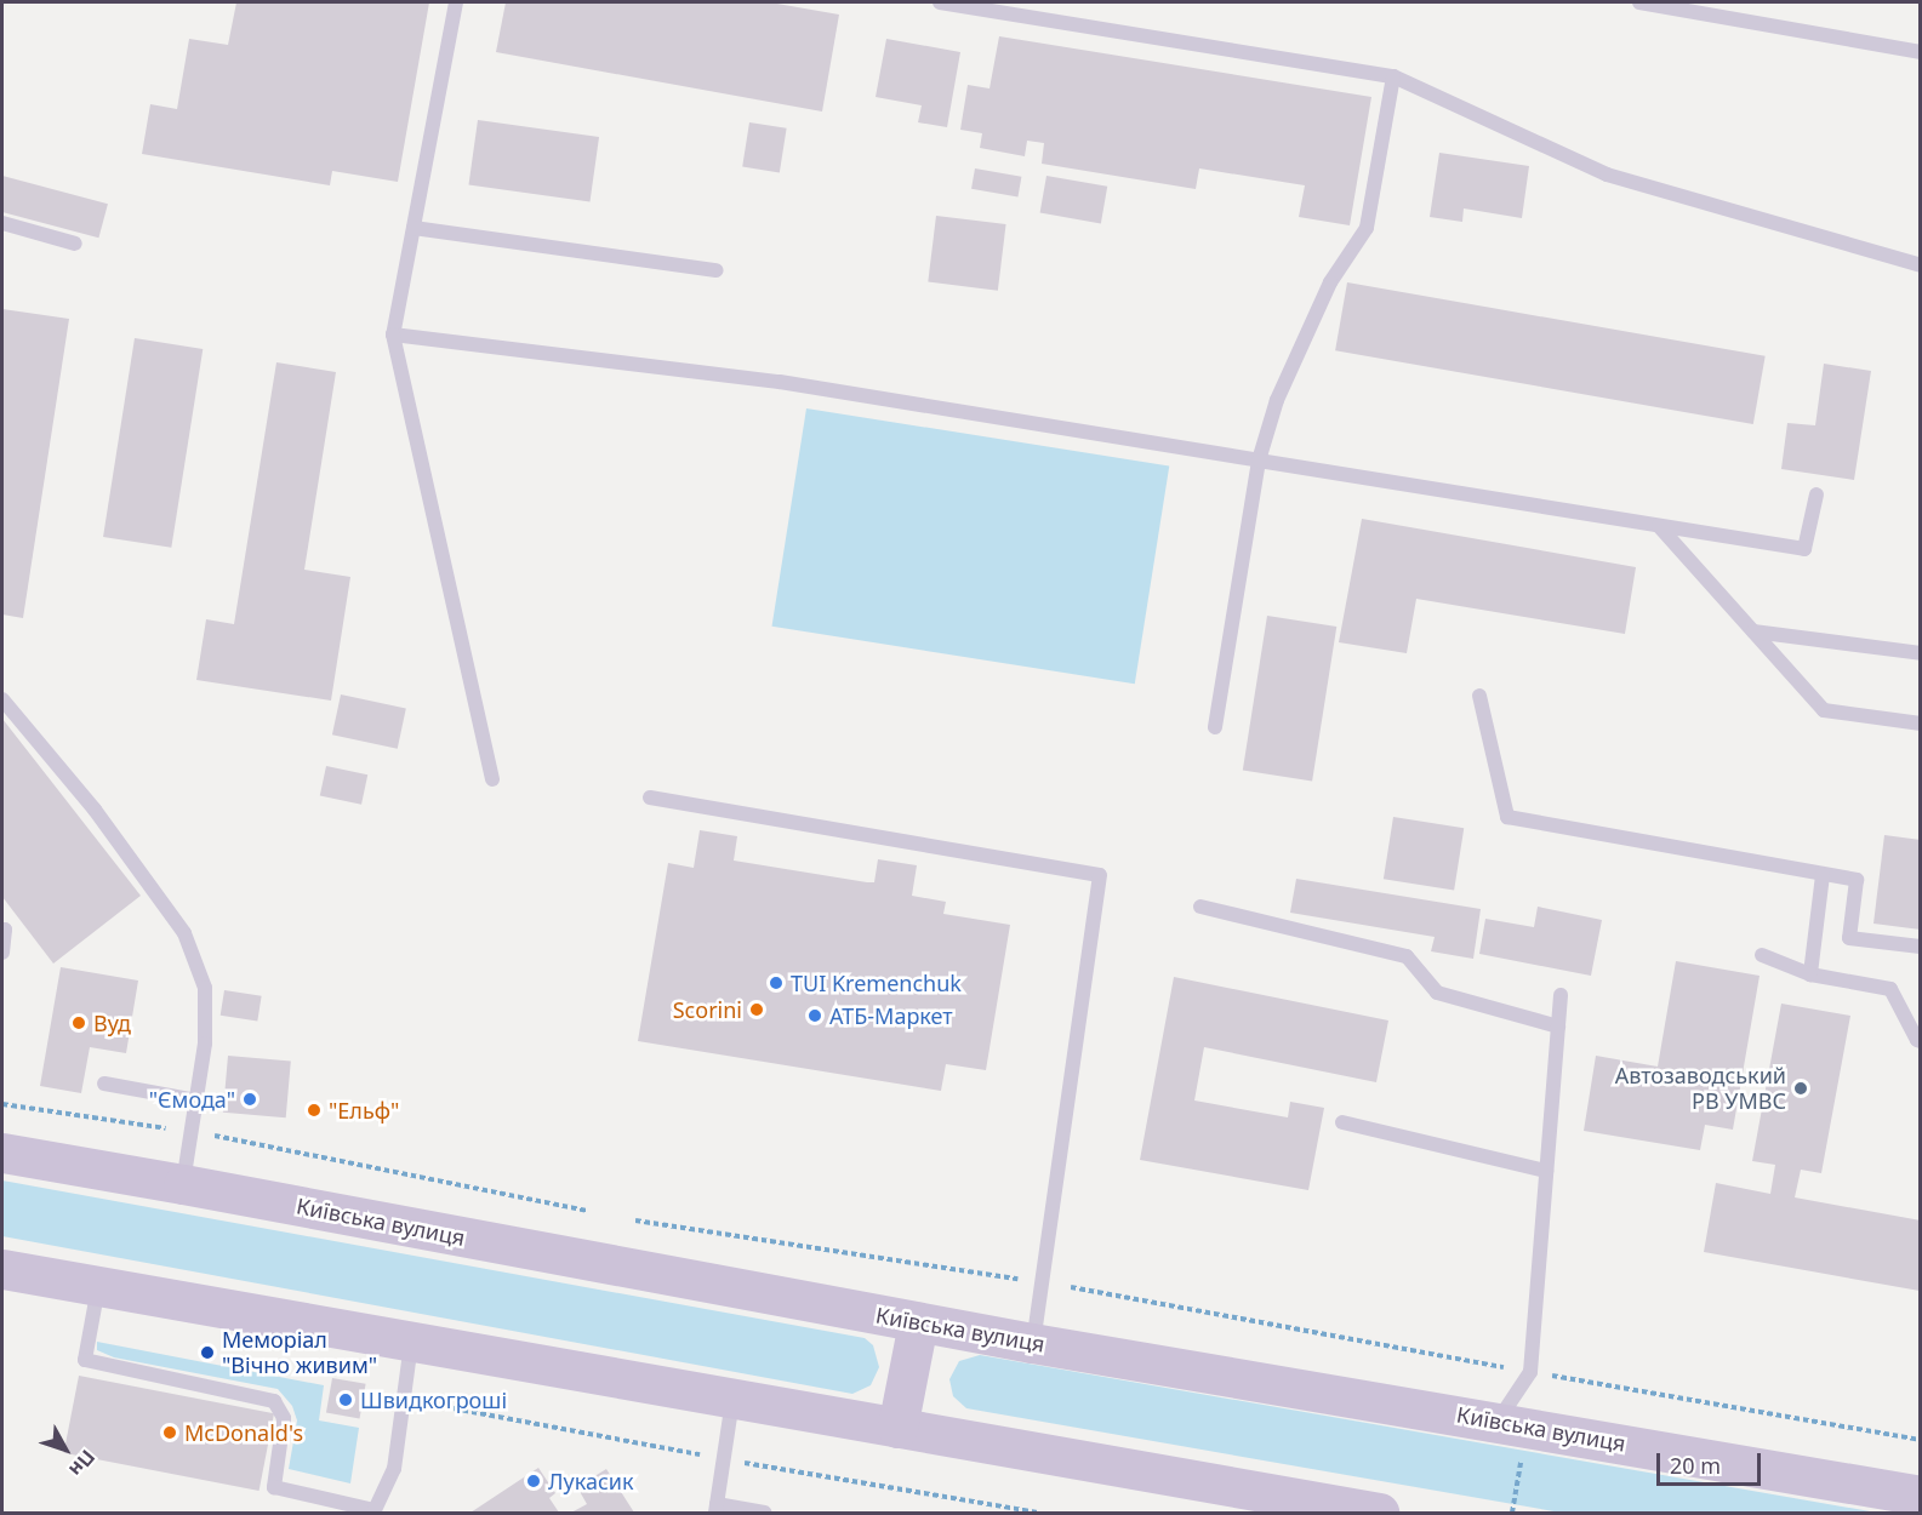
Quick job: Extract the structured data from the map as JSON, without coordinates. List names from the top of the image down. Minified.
{"streets":{"main road":["Київська вулиця"]},"places":["TUI Kremenchuk","Scorini","АТБ-Маркет","Вуд","Автозаводський РВ УМВС","\"Ємода\"","\"Ельф\"","Меморіал \"Вічно живим\"","Швидкогроші","McDonald's","Лукасик"],"scale_bar":"20 m","north":"bottom right"}
